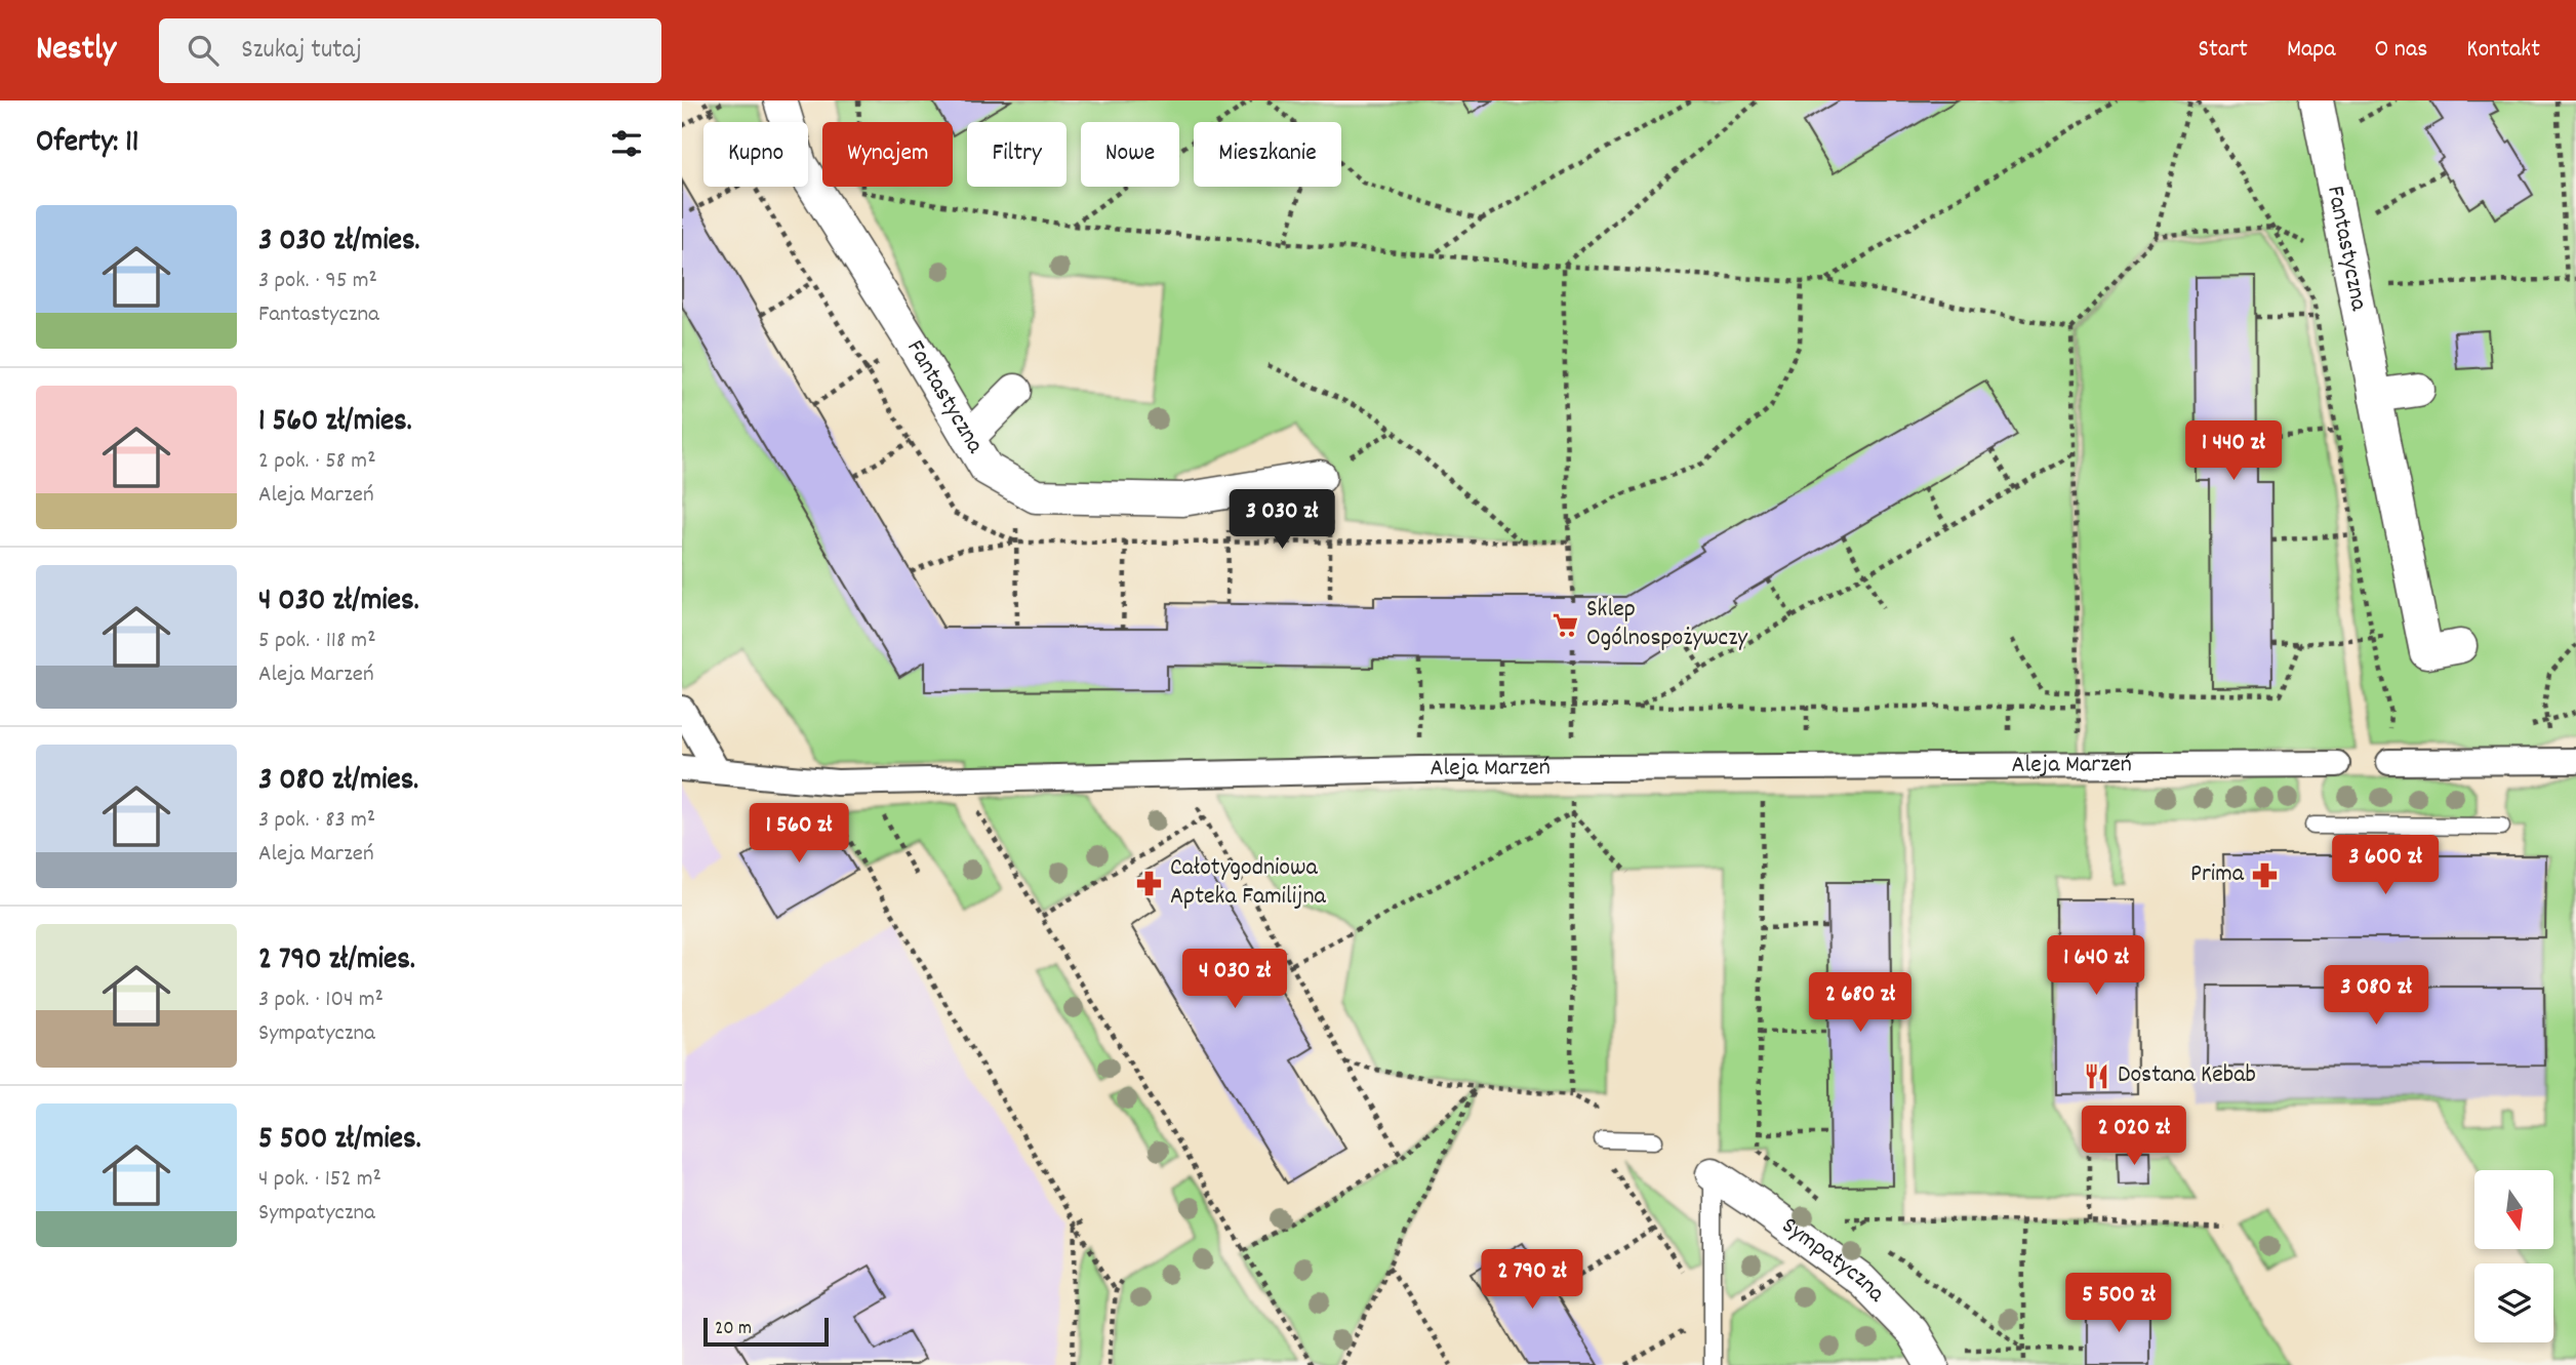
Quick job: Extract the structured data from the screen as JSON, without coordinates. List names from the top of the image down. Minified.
{"streets":{"street":["Fantastyczna","Aleja Marzeń","Sympatyczna"]},"places":{"supermarket":["Sklep Ogólnospożywczy"],"pharmacy":["Prima","Całotygodniowa Apteka Familijna"],"restaurant":["Dostana Kebab"]},"scale_bar":"20 m","north":"bottom","page":{"header":"Nestly","search":"Szukaj tutaj","nav":["Start","Mapa","O nas","Kontakt"],"heading":"Oferty: 11","chip":["Kupno","Wynajem","Filtry","Nowe","Mieszkanie"],"list":[{"name":"3 030 zł/mies.","note":"3 pok. · 95 m² · Fantastyczna"},{"name":"1 560 zł/mies.","note":"2 pok. · 58 m² · Aleja Marzeń"},{"name":"4 030 zł/mies.","note":"5 pok. · 118 m² · Aleja Marzeń"},{"name":"3 080 zł/mies.","note":"3 pok. · 83 m² · Aleja Marzeń"},{"name":"2 790 zł/mies.","note":"3 pok. · 104 m² · Sympatyczna"},{"name":"5 500 zł/mies.","note":"4 pok. · 152 m² · Sympatyczna"}],"price":["1 440 zł","3 030 zł","1 560 zł","3 600 zł","1 640 zł","4 030 zł","3 080 zł","2 680 zł","2 020 zł","2 790 zł","5 500 zł"],"scale":"20 m"}}
